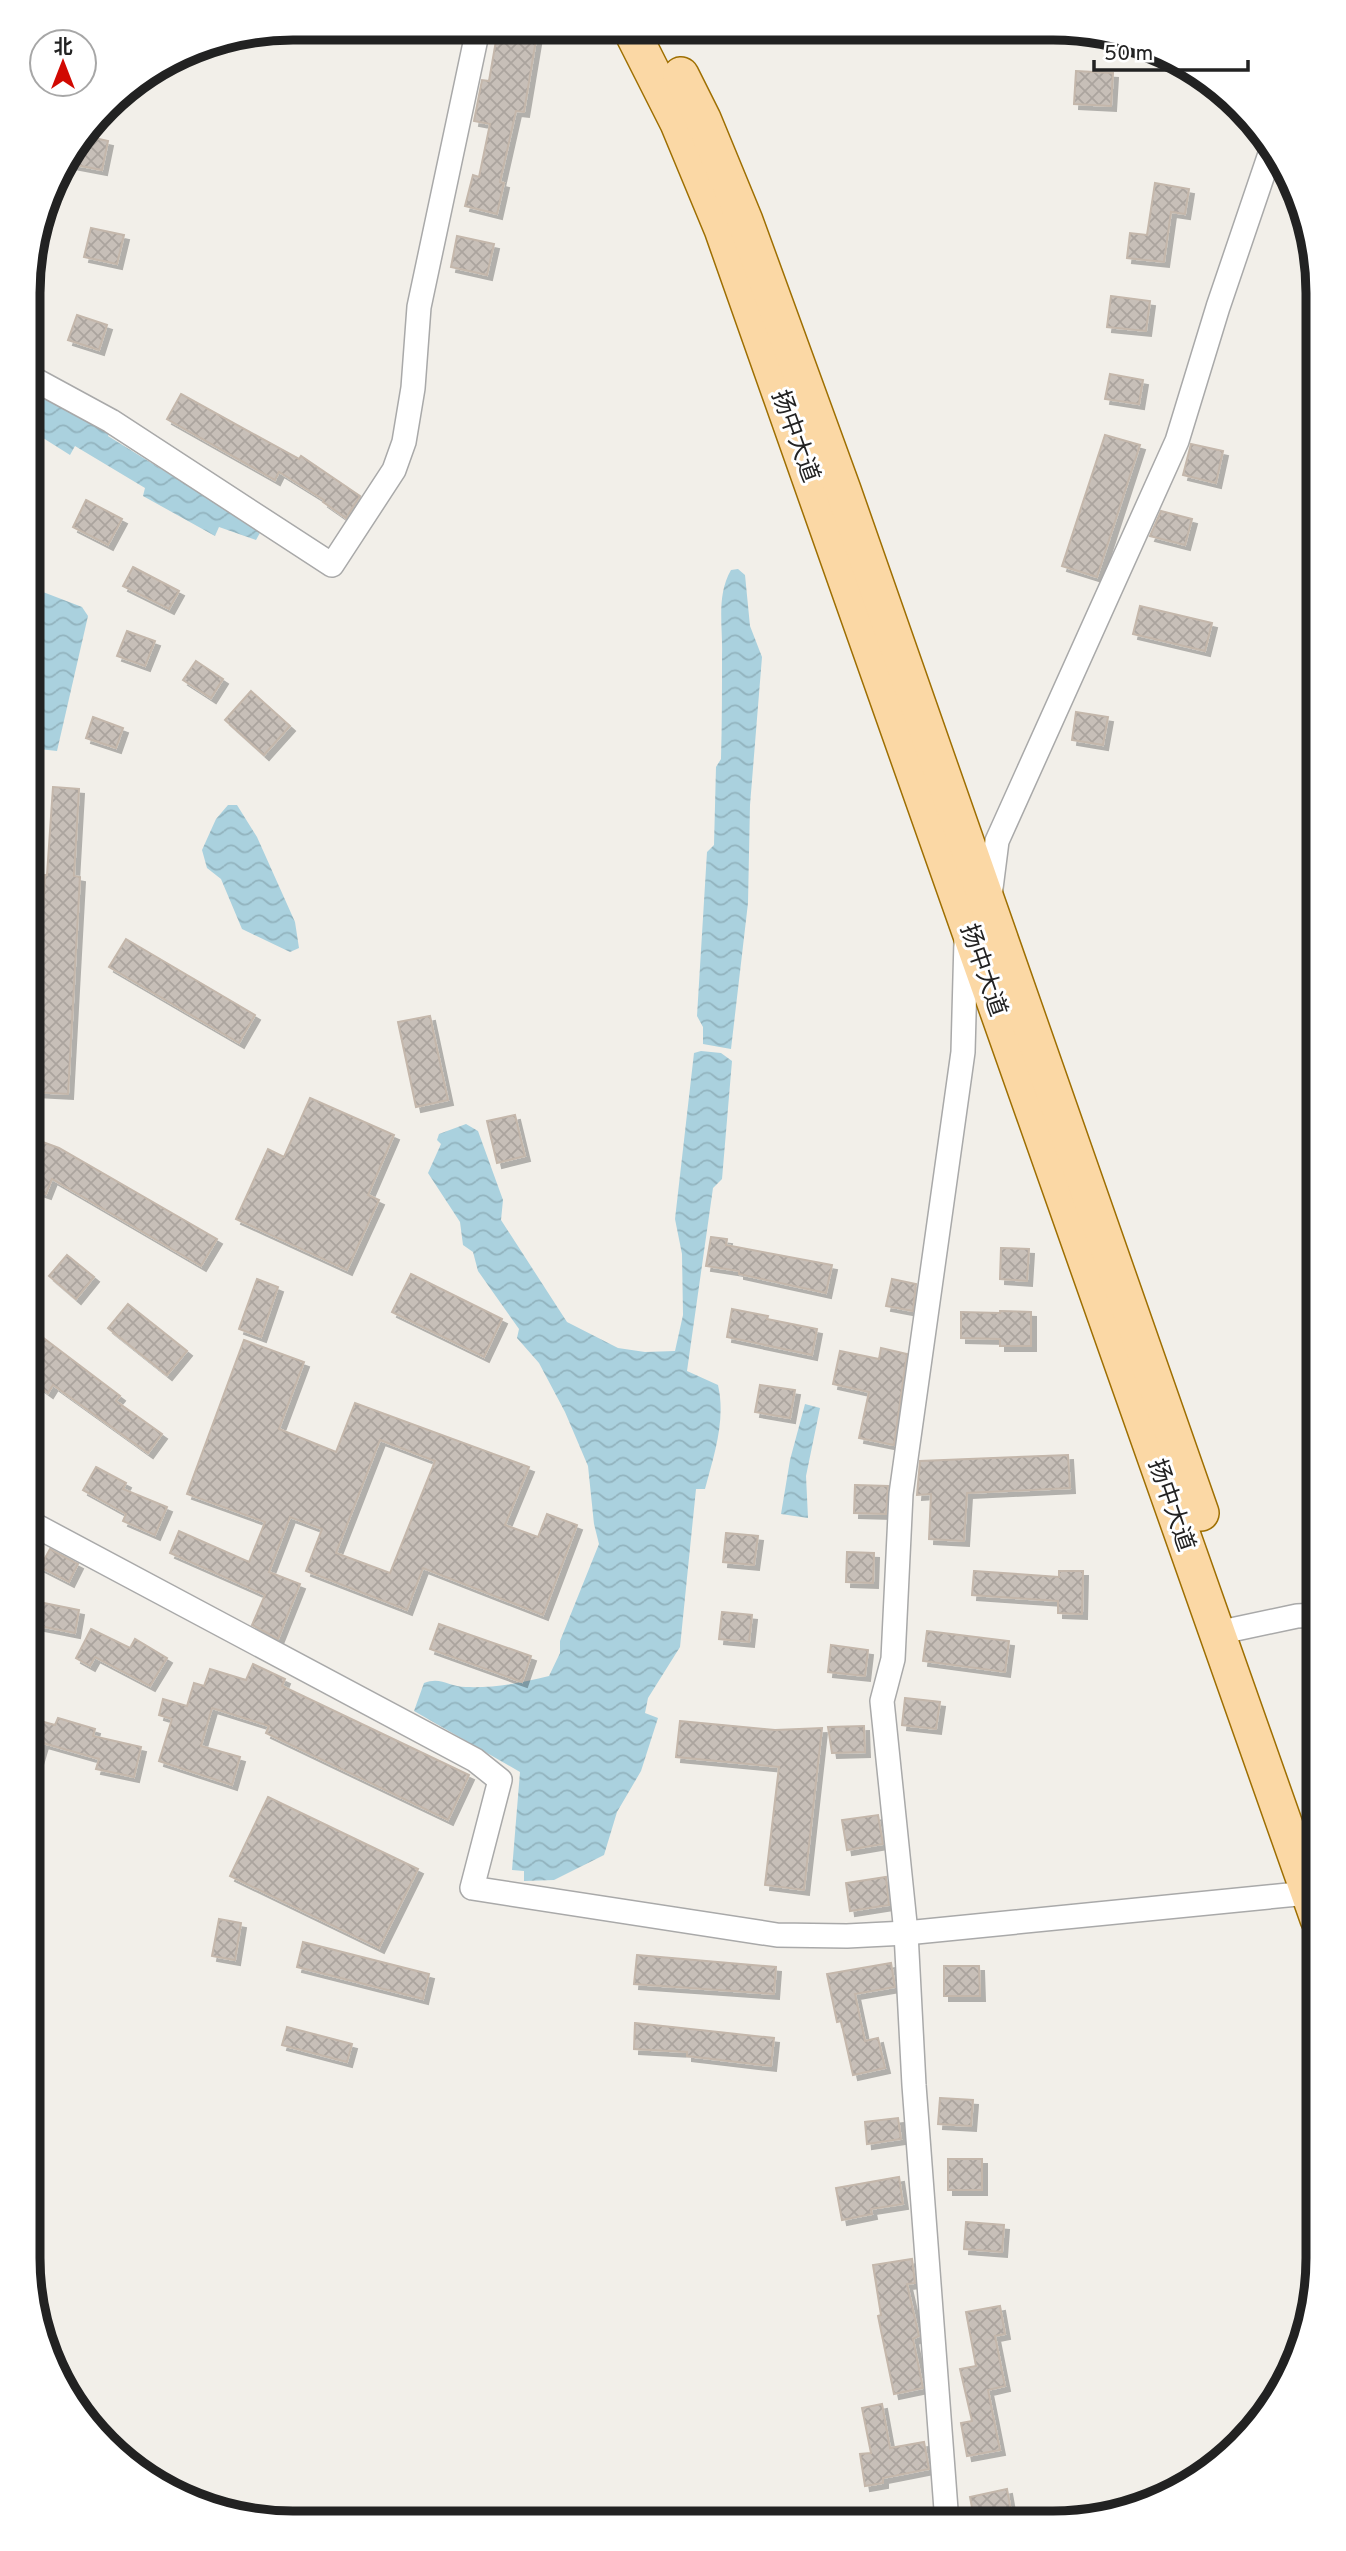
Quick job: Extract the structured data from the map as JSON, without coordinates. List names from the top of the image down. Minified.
{"streets":{"main road":["扬中大道"]},"scale_bar":"50 m","north":"top"}
